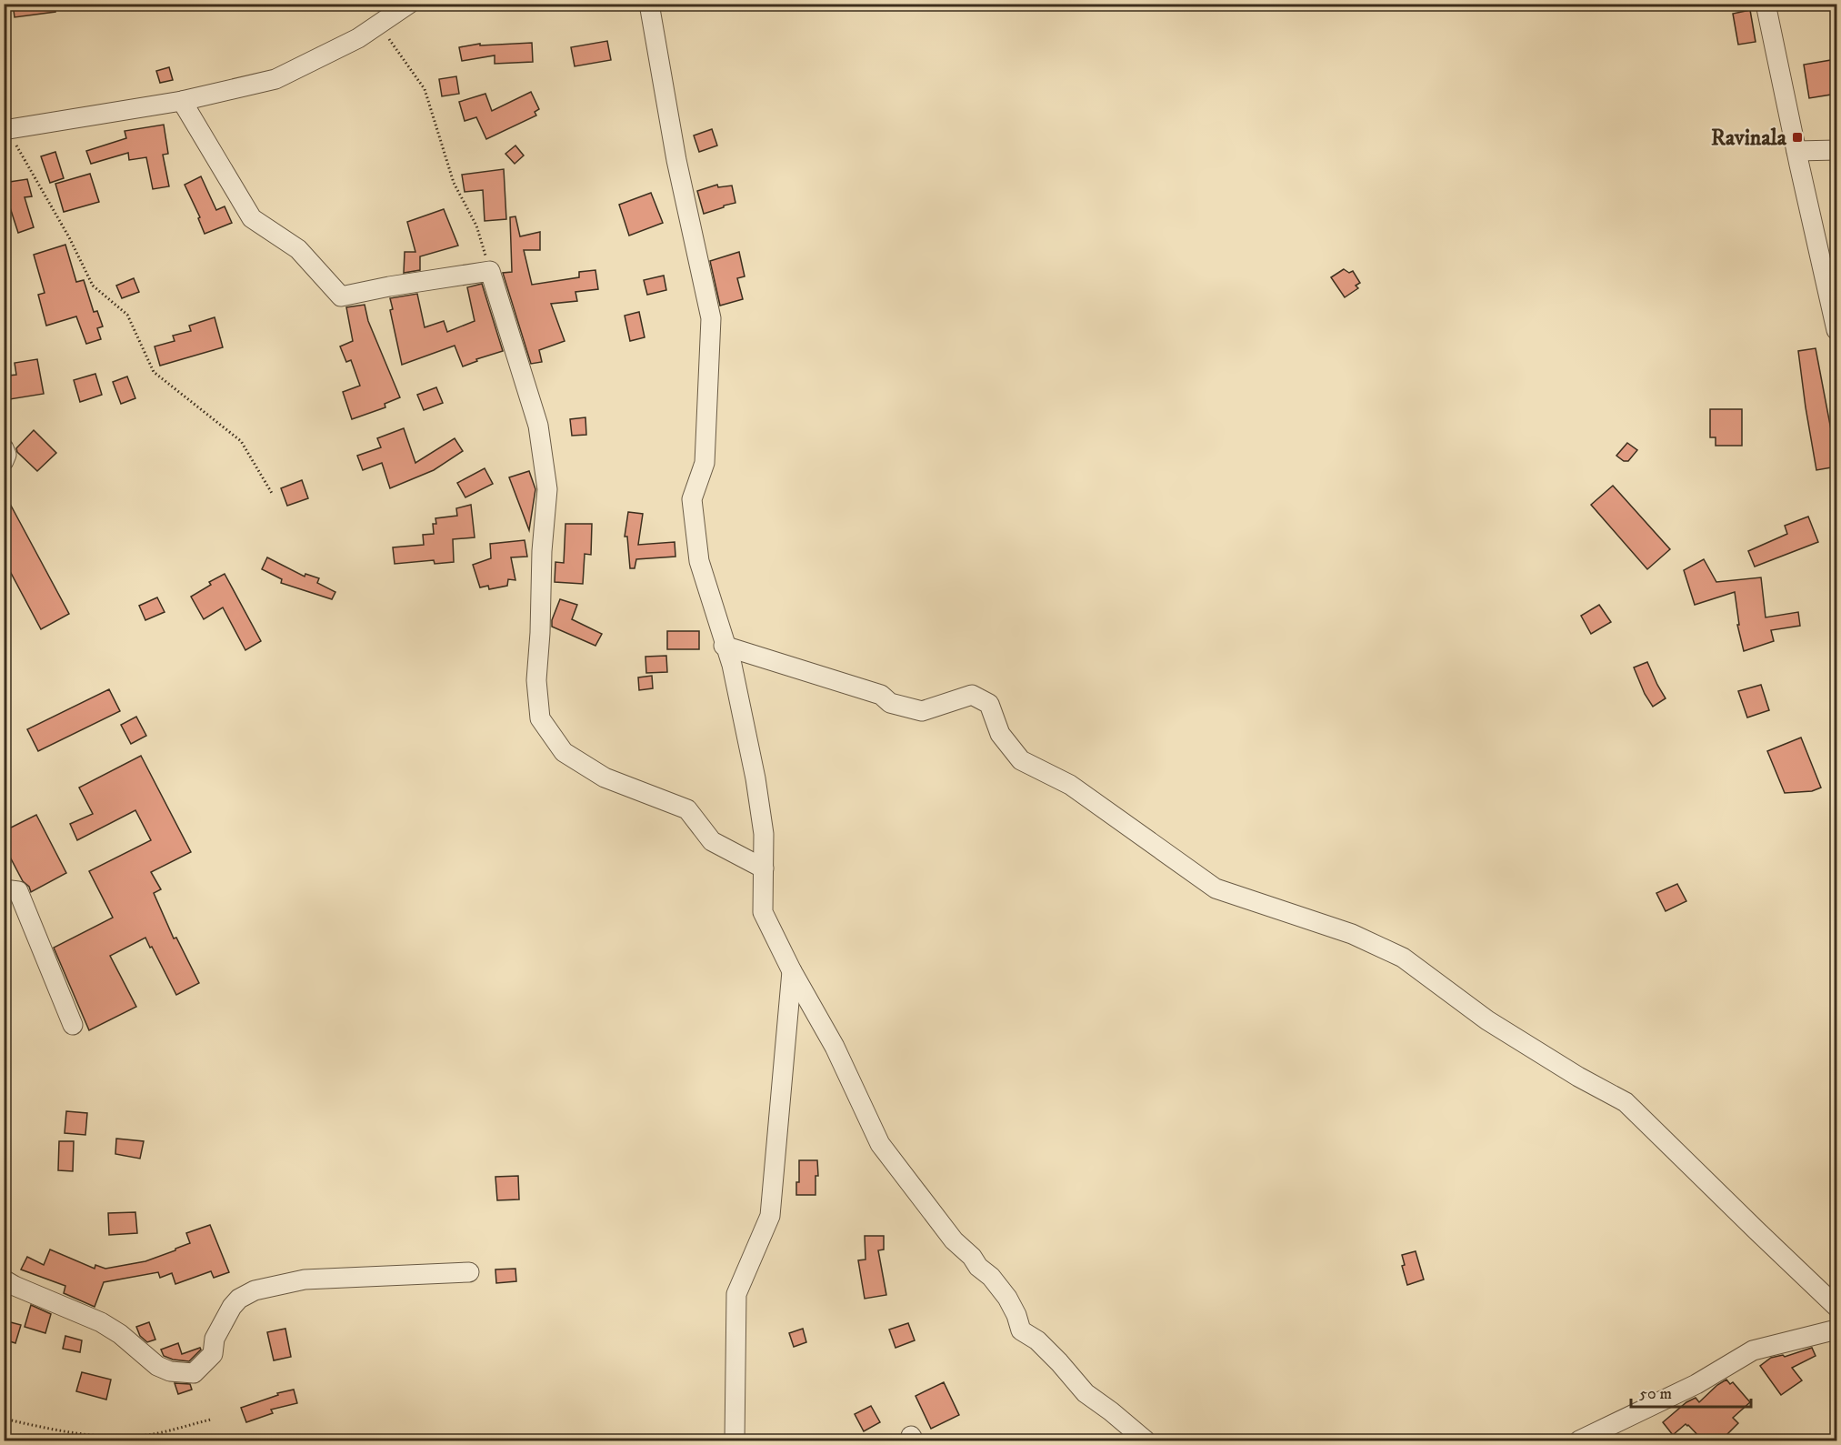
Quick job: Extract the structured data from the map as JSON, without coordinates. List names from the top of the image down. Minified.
{"places":{"transit":["Ravinala"]},"scale_bar":"50 m"}
